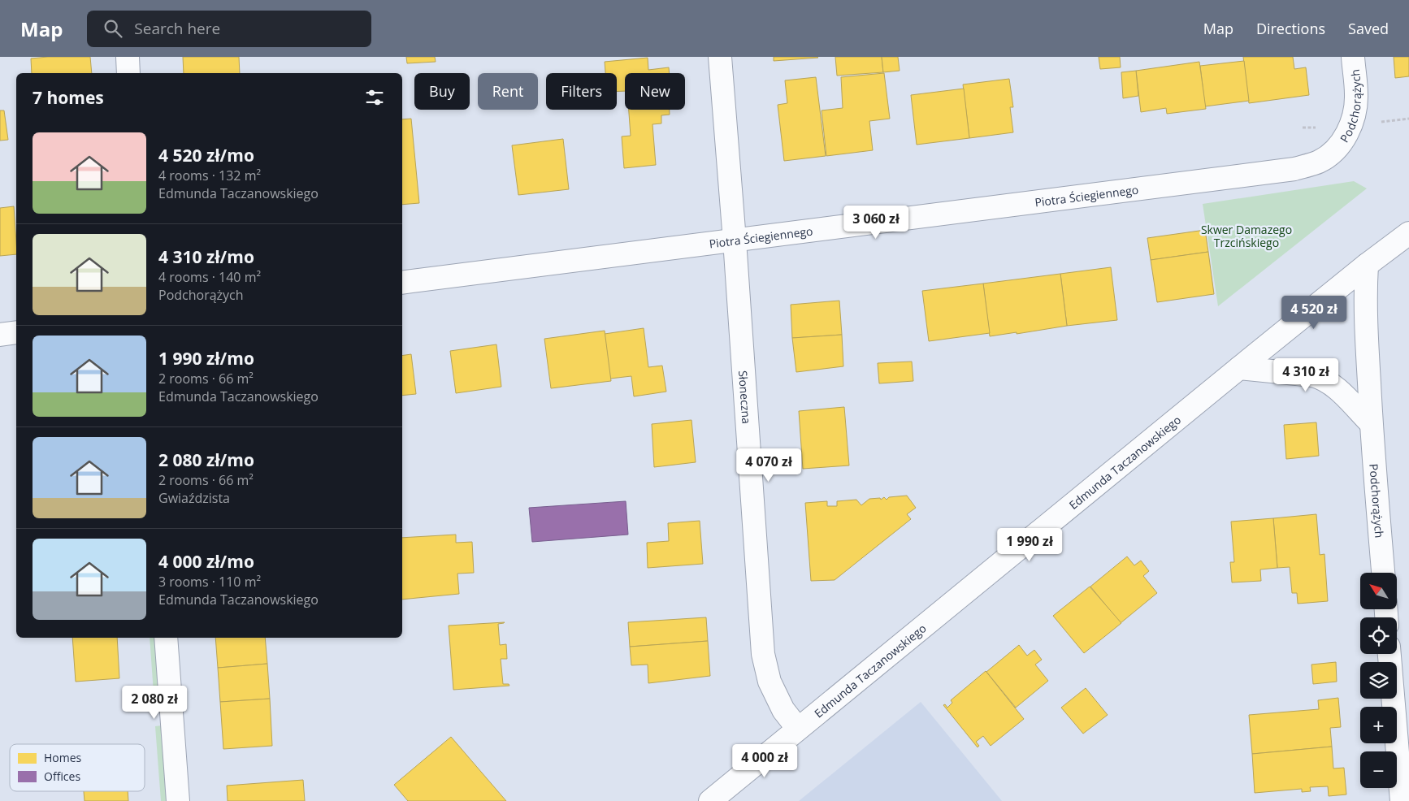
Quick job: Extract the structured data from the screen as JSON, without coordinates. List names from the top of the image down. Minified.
{"streets":{"street":["Podchorążych","Piotra Ściegiennego","Słoneczna","Edmunda Taczanowskiego"]},"crossings":[["Podchorążych","Piotra Ściegiennego"],["Podchorążych","Edmunda Taczanowskiego"],["Piotra Ściegiennego","Słoneczna"],["Słoneczna","Edmunda Taczanowskiego"]],"parks":["Skwer Damazego Trzcińskiego"],"legend":["Homes","Offices"],"north":"top left","page":{"header":"Map","search":"Search here","nav":["Map","Directions","Saved"],"chip":["Buy","Rent","Filters","New"],"heading":"7 homes","list":[{"name":"4 520 zł/mo","note":"4 rooms · 132 m² · Edmunda Taczanowskiego"},{"name":"4 310 zł/mo","note":"4 rooms · 140 m² · Podchorążych"},{"name":"1 990 zł/mo","note":"2 rooms · 66 m² · Edmunda Taczanowskiego"},{"name":"2 080 zł/mo","note":"2 rooms · 66 m² · Gwiaździsta"},{"name":"4 000 zł/mo","note":"3 rooms · 110 m² · Edmunda Taczanowskiego"}],"price":["3 060 zł","4 520 zł","4 310 zł","4 070 zł","1 990 zł","2 080 zł","4 000 zł"],"map_buttons":["+","−"]}}
